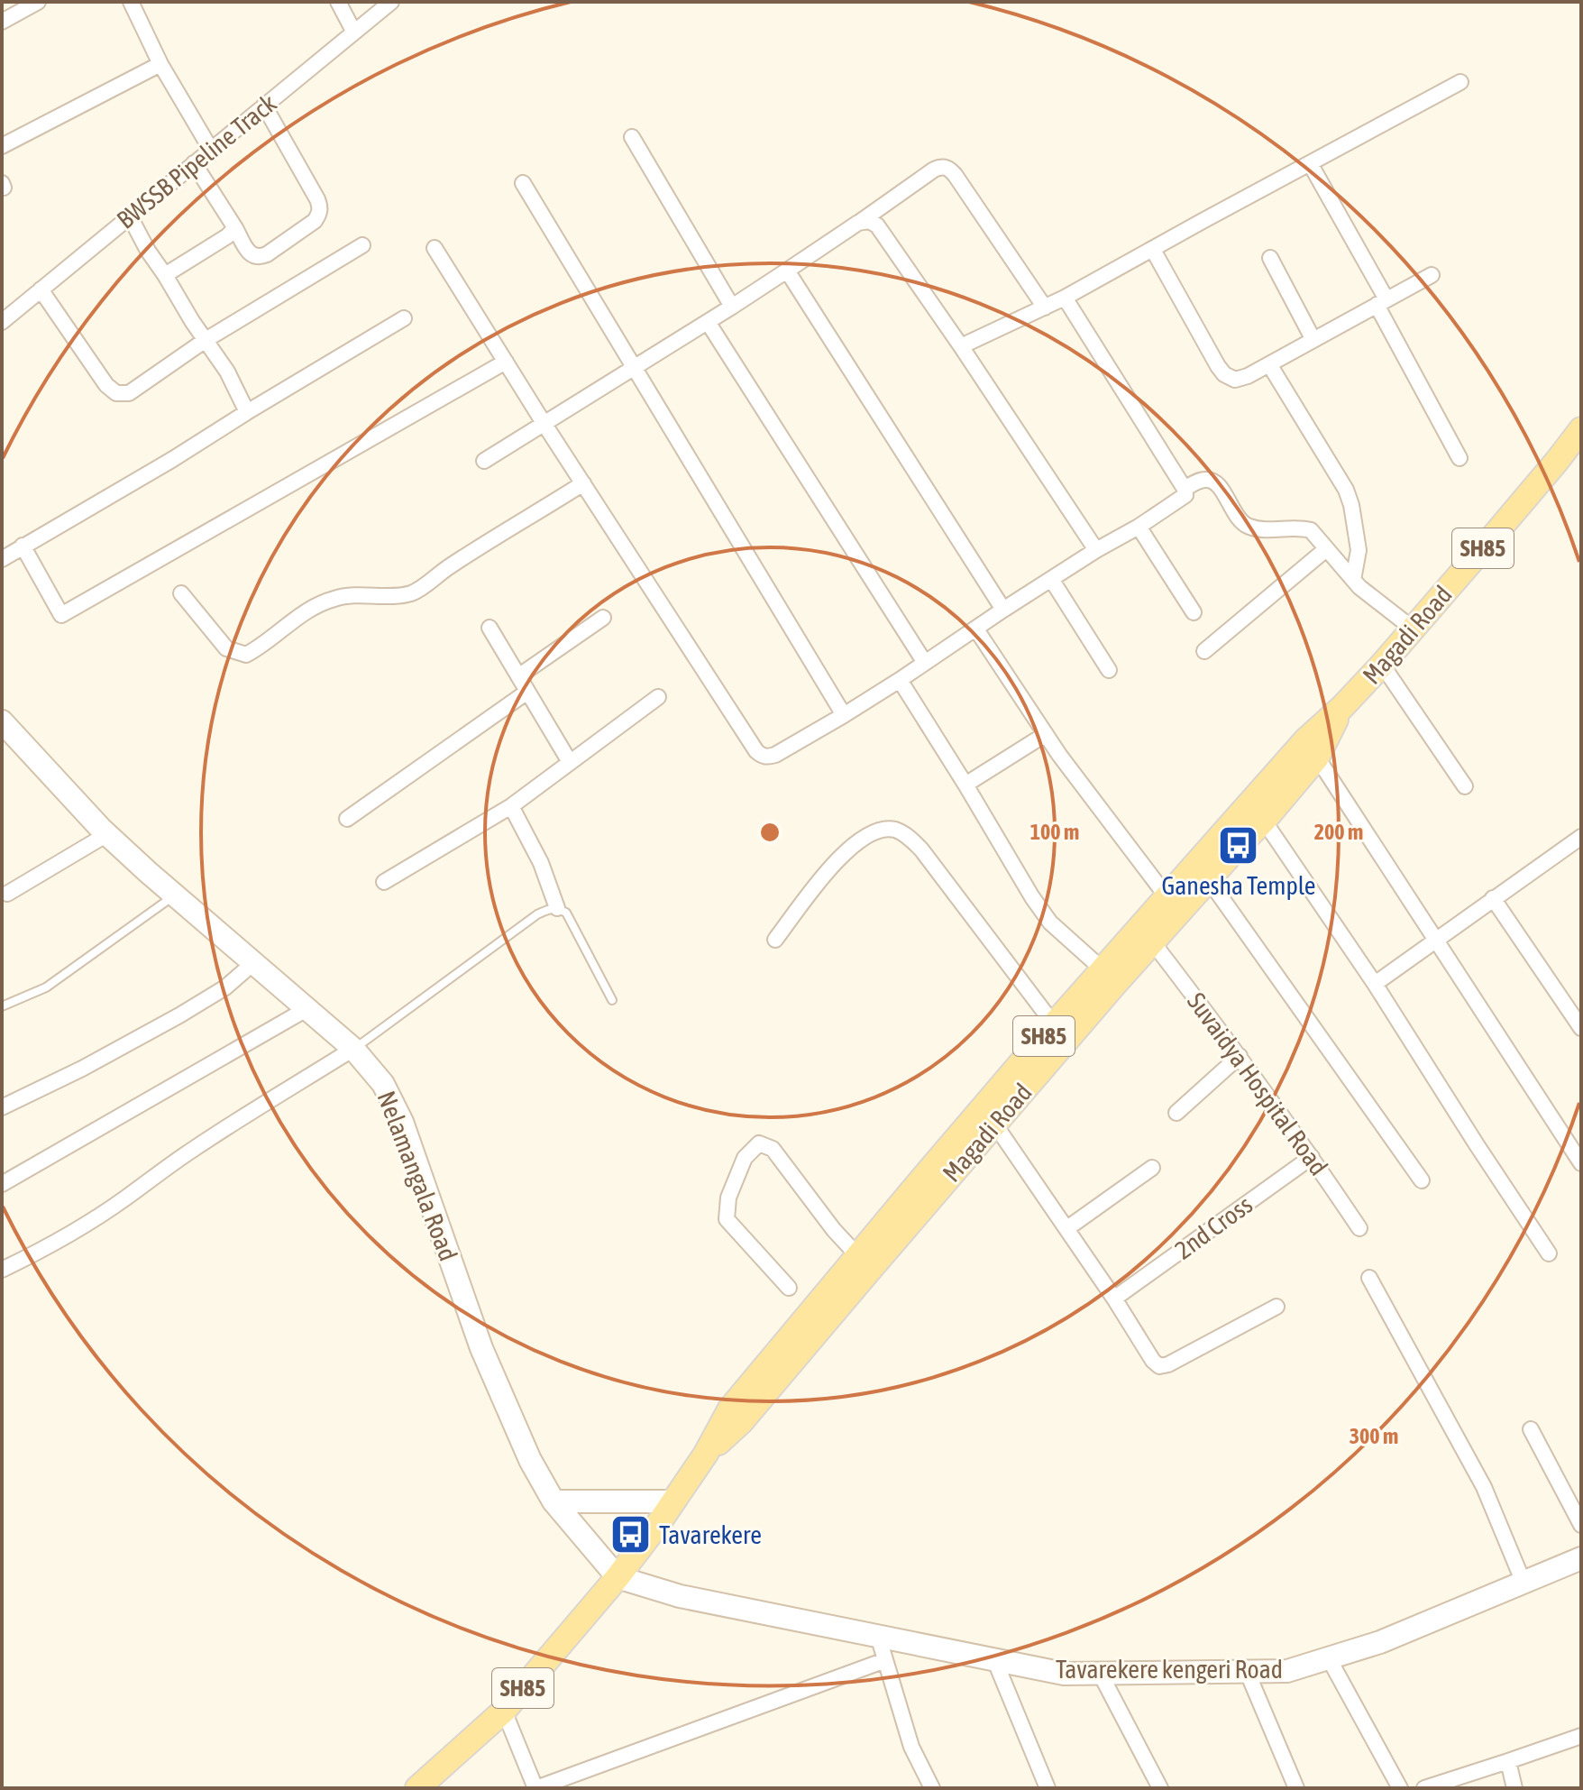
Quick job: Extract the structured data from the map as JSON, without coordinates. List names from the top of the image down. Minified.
{"streets":{"main road":["SH85","Magadi Road","Nelamangala Road","Tavarekere kengeri Road"],"street":["BWSSB Pipeline Track","Suvaidya Hospital Road","2nd Cross"]},"crossings":[["Magadi Road","Suvaidya Hospital Road"],["Magadi Road","Nelamangala Road"],["Magadi Road","Tavarekere kengeri Road"],["Suvaidya Hospital Road","2nd Cross"],["Nelamangala Road","Tavarekere kengeri Road"]],"places":{"bus stop":["Ganesha Temple","Tavarekere"]},"rings":["100 m","200 m","300 m"]}
